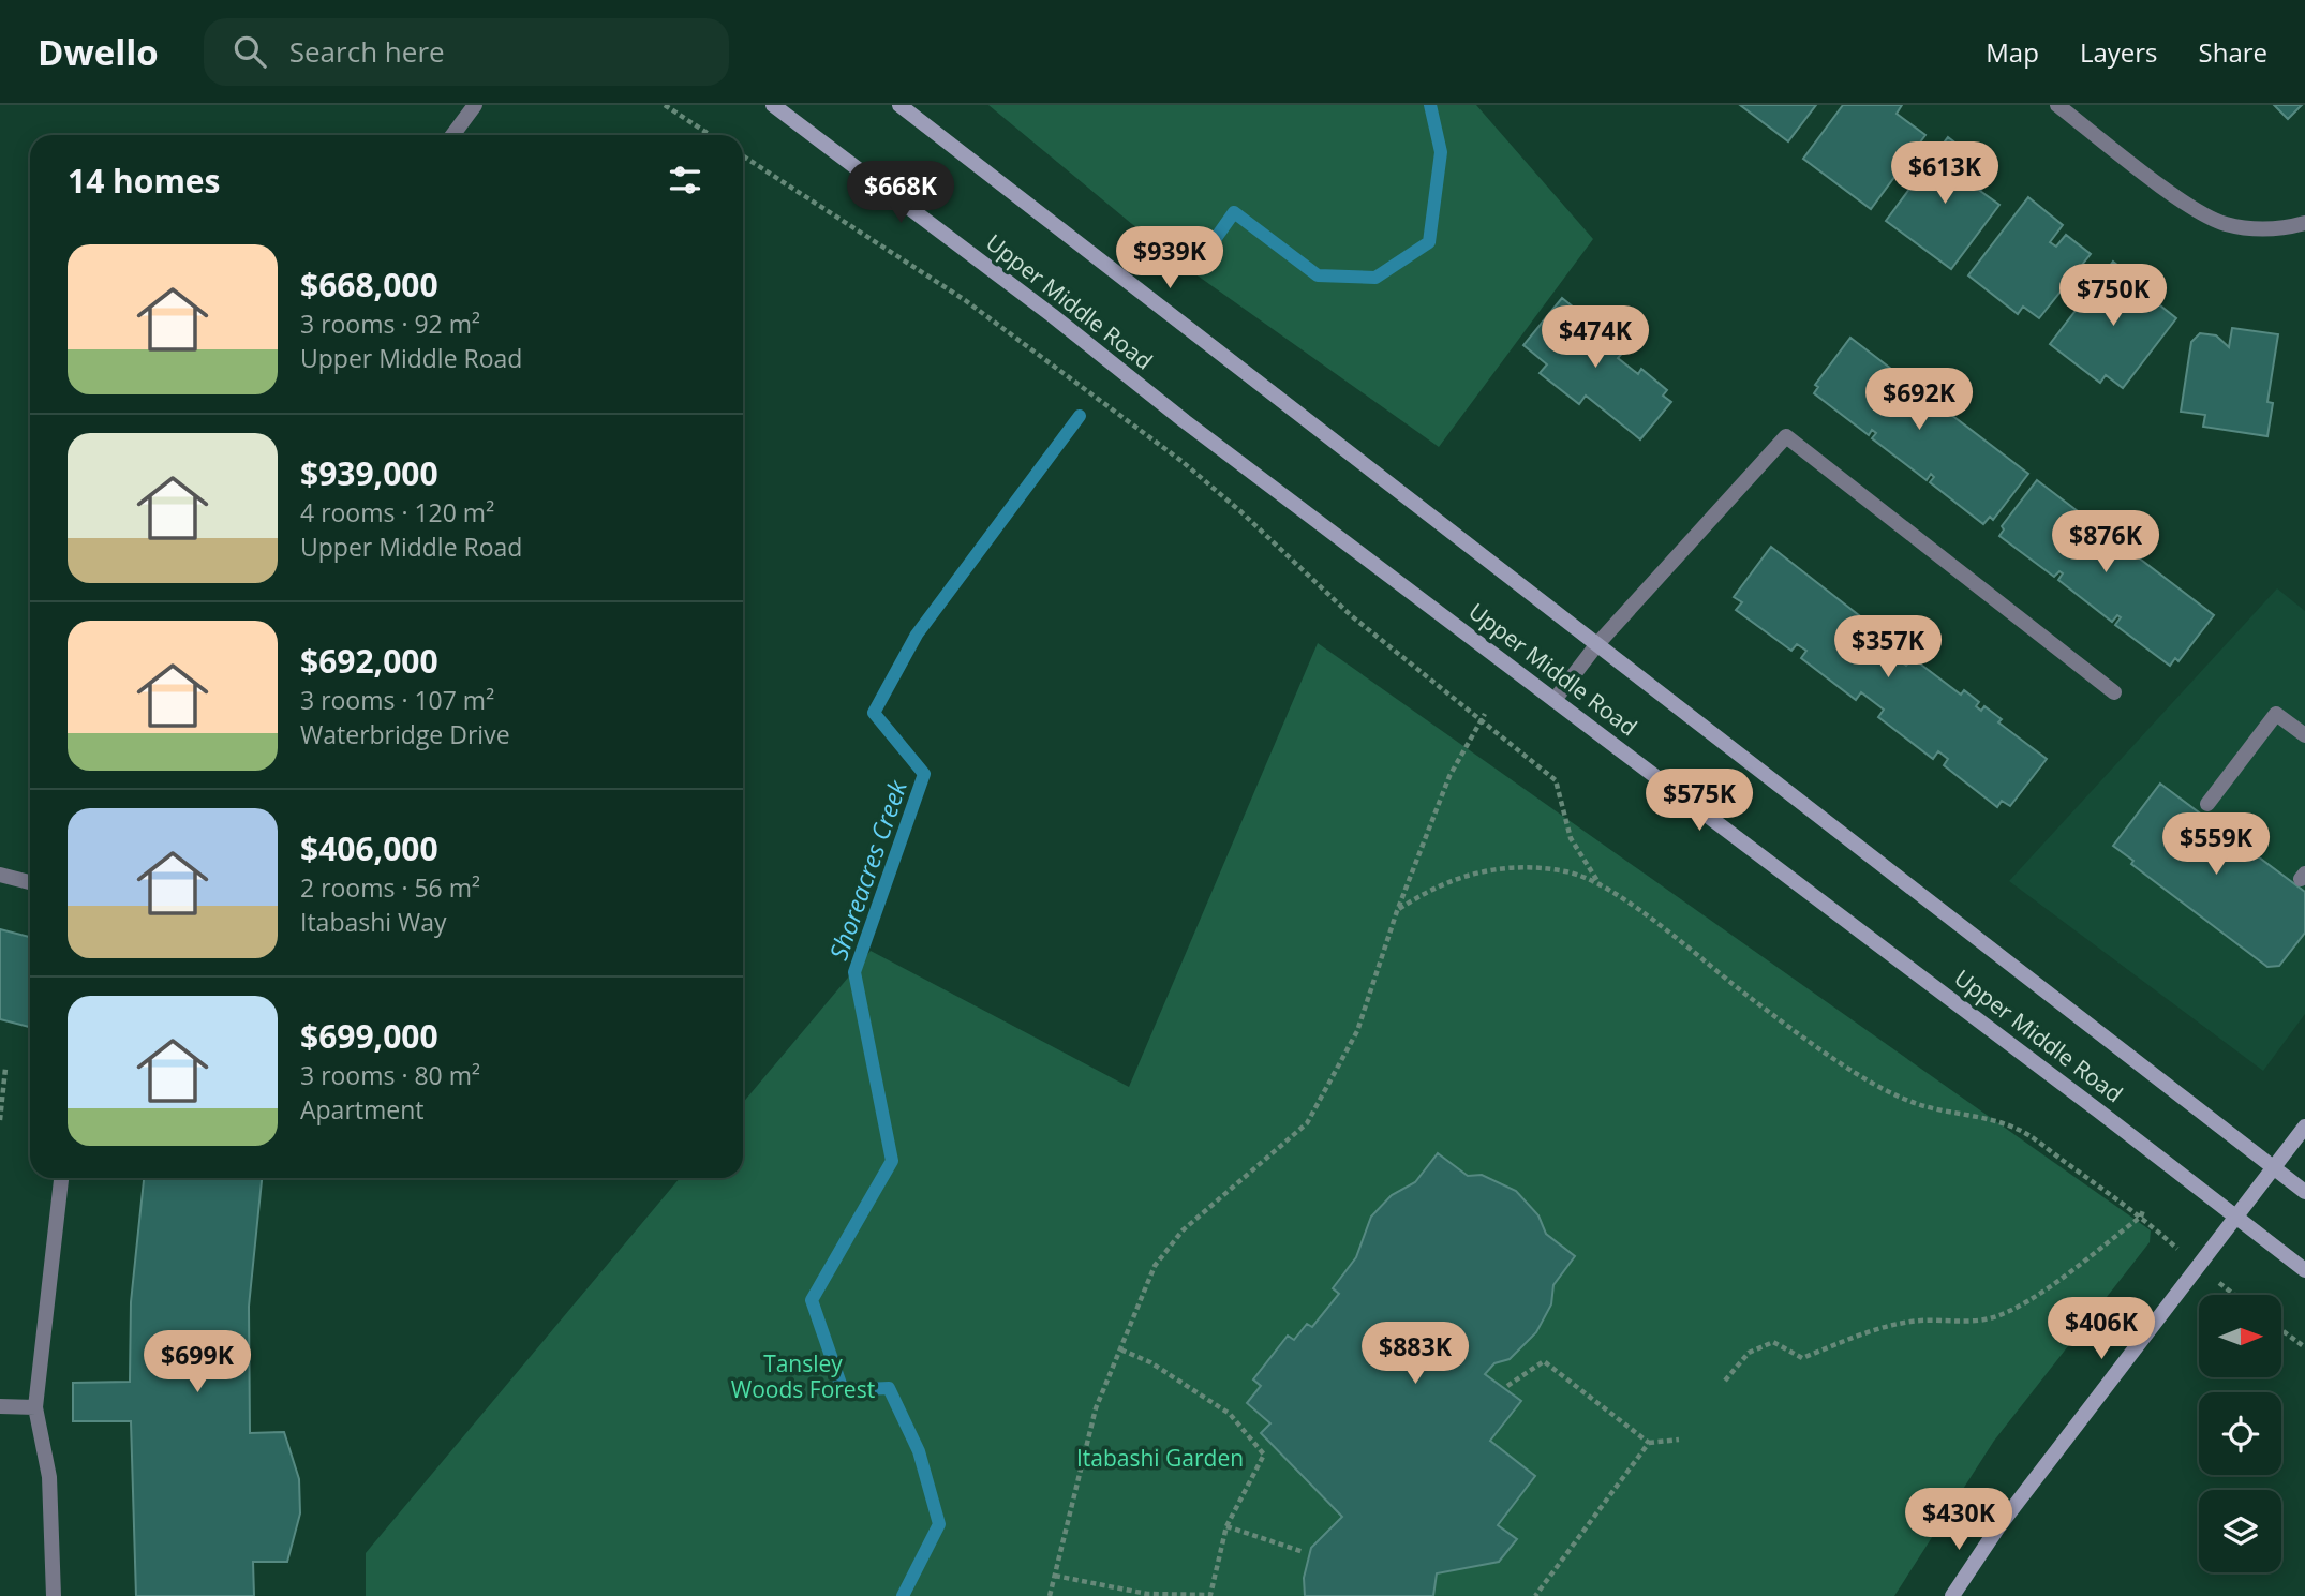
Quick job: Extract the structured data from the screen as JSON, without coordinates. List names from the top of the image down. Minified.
{"streets":{"main road":["Upper Middle Road"]},"water":["Shoreacres Creek"],"parks":["Tansley Woods Forest","Itabashi Garden"],"north":"right","page":{"header":"Dwello","search":"Search here","nav":["Map","Layers","Share"],"heading":"14 homes","price":["$613K","$668K","$939K","$750K","$474K","$692K","$876K","$357K","$575K","$559K","$406K","$883K","$699K","$430K"],"list":[{"name":"$668,000","note":"3 rooms · 92 m² · Upper Middle Road"},{"name":"$939,000","note":"4 rooms · 120 m² · Upper Middle Road"},{"name":"$692,000","note":"3 rooms · 107 m² · Waterbridge Drive"},{"name":"$406,000","note":"2 rooms · 56 m² · Itabashi Way"},{"name":"$699,000","note":"3 rooms · 80 m² · Apartment"}]}}
